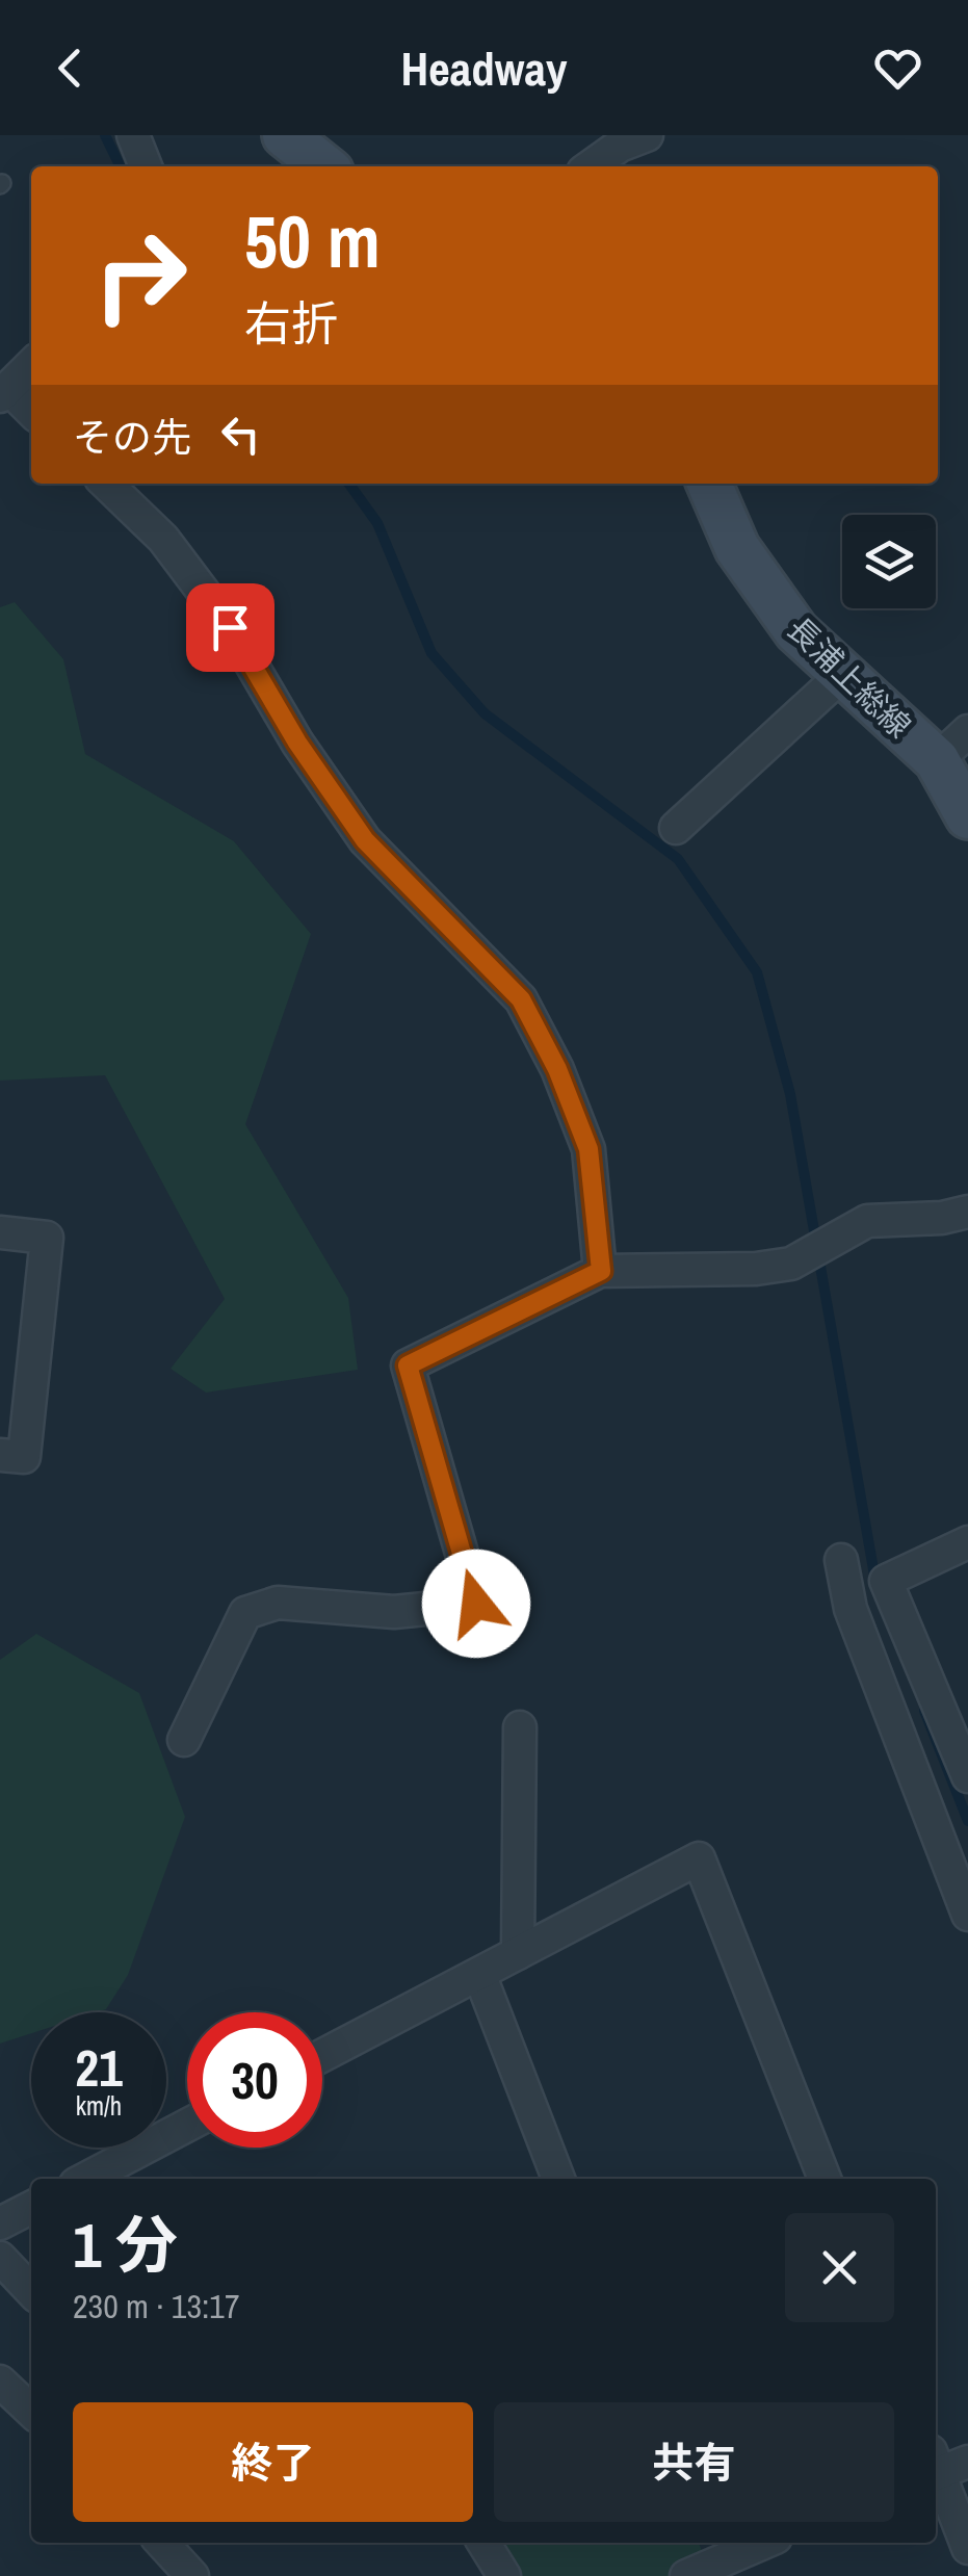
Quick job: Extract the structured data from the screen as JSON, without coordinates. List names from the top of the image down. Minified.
{"streets":{"main road":["長浦上総線"]},"page":{"header":"Headway","turn":["50 m","右折"],"then":"その先","speed":"21 km/h","limit":"30","heading":["1 分","230 m · 13:17"],"buttons":["終了","共有"]}}
